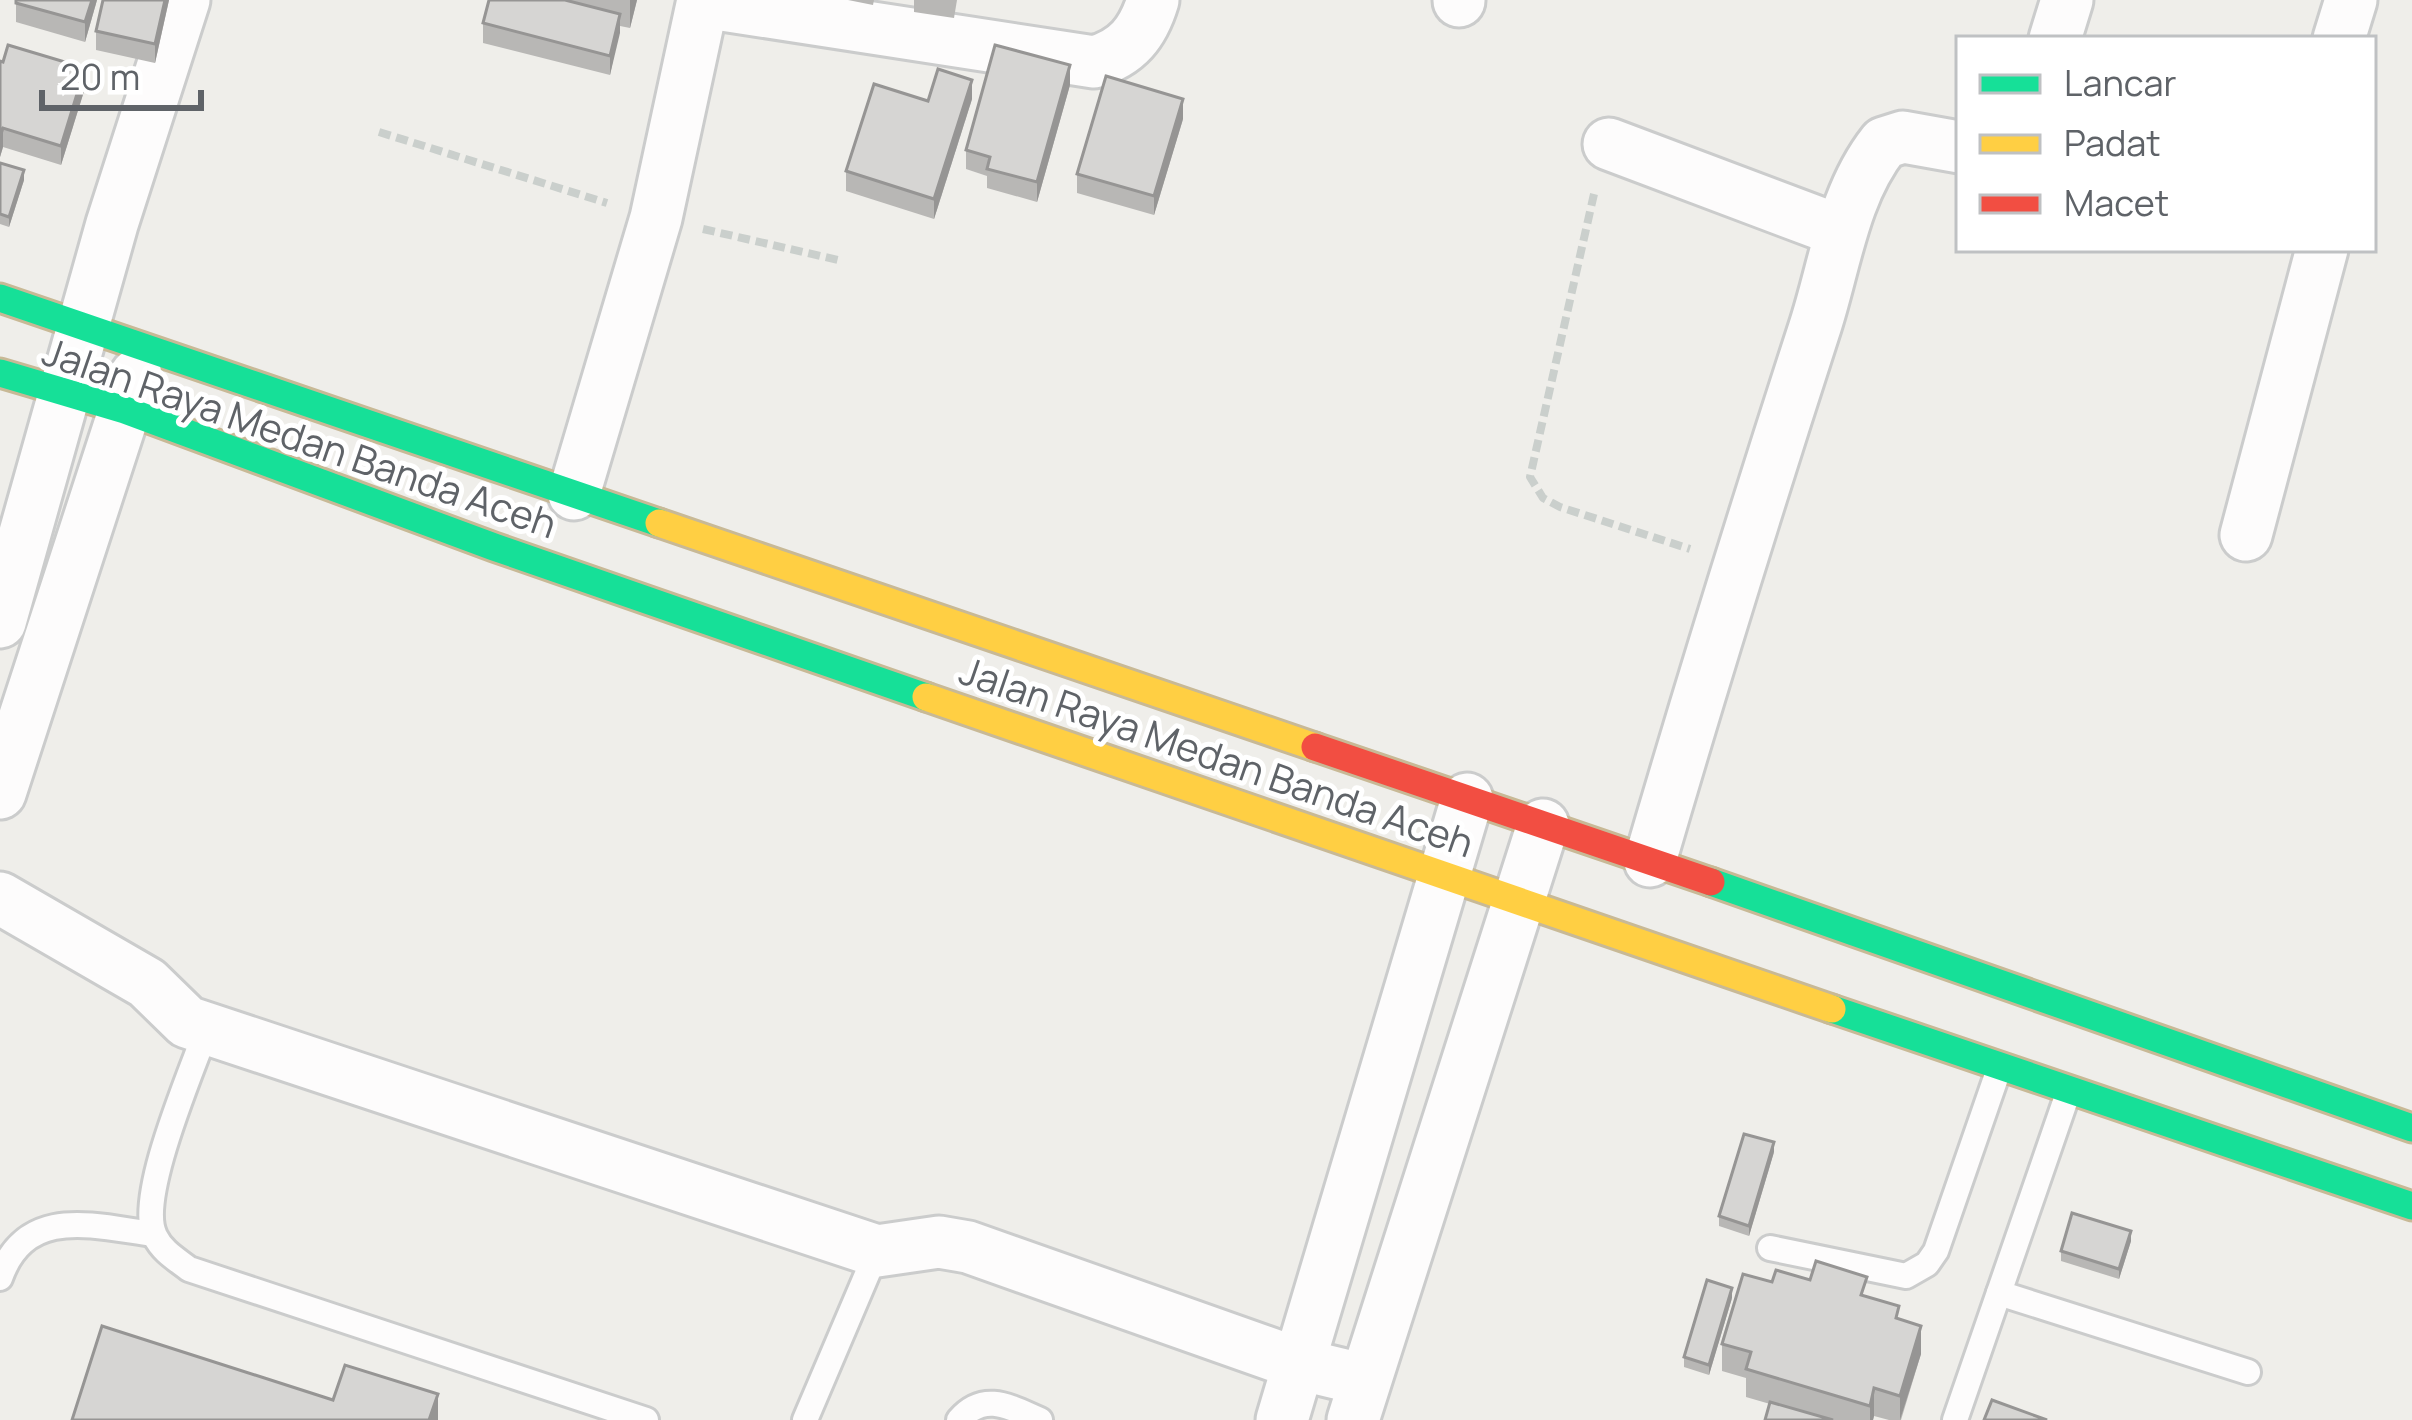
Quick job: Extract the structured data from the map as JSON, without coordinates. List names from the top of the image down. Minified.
{"streets":{"highway":["Jalan Raya Medan Banda Aceh"]},"legend":["Lancar","Padat","Macet"],"scale_bar":"20 m"}
